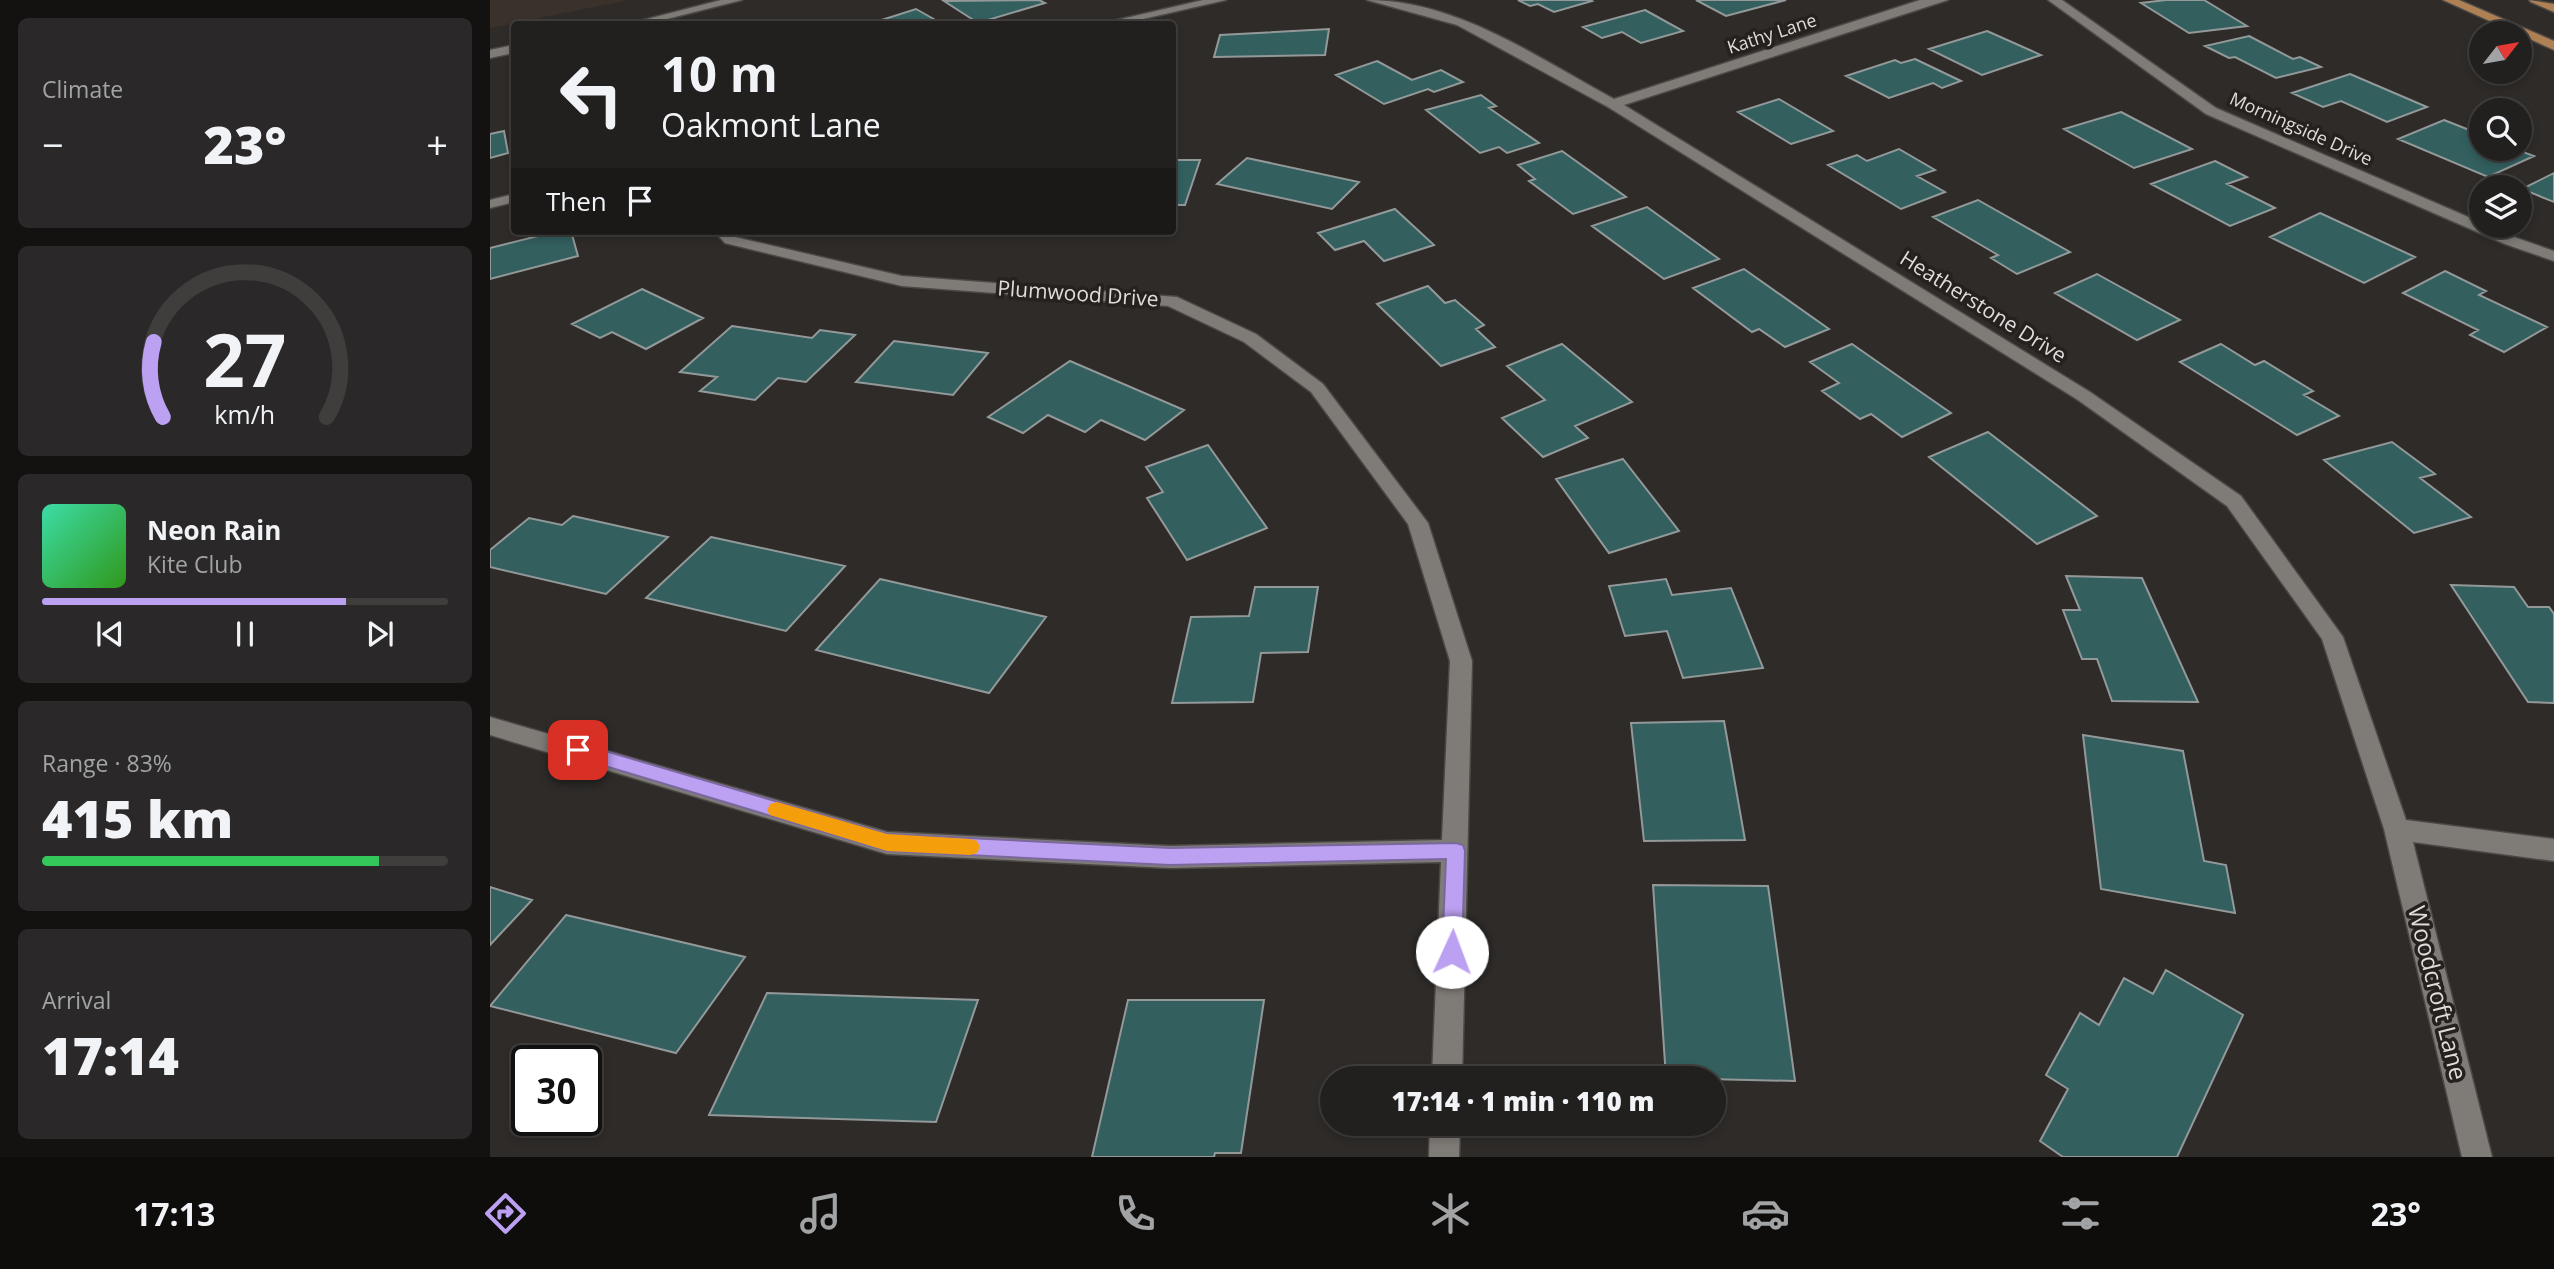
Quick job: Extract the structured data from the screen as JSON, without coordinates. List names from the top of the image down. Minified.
{"streets":{"street":["Kathy Lane","Morningside Drive","Plumwood Drive","Heatherstone Drive","Woodcroft Lane"]},"crossings":[["Kathy Lane","Heatherstone Drive"],["Heatherstone Drive","Woodcroft Lane"]],"north":"top right","page":{"tile":["Climate",["Range · 83%","415 km"],["Arrival","17:14"]],"turn":["10 m","Oakmont Lane"],"heat":["−","23°","+"],"then":"Then","song":["Neon Rain","Kite Club"],"limit":"30","trip":"17:14 · 1 min · 110 m","tabs":["17:13","23°"],"gauge":["27","km/h"]}}
